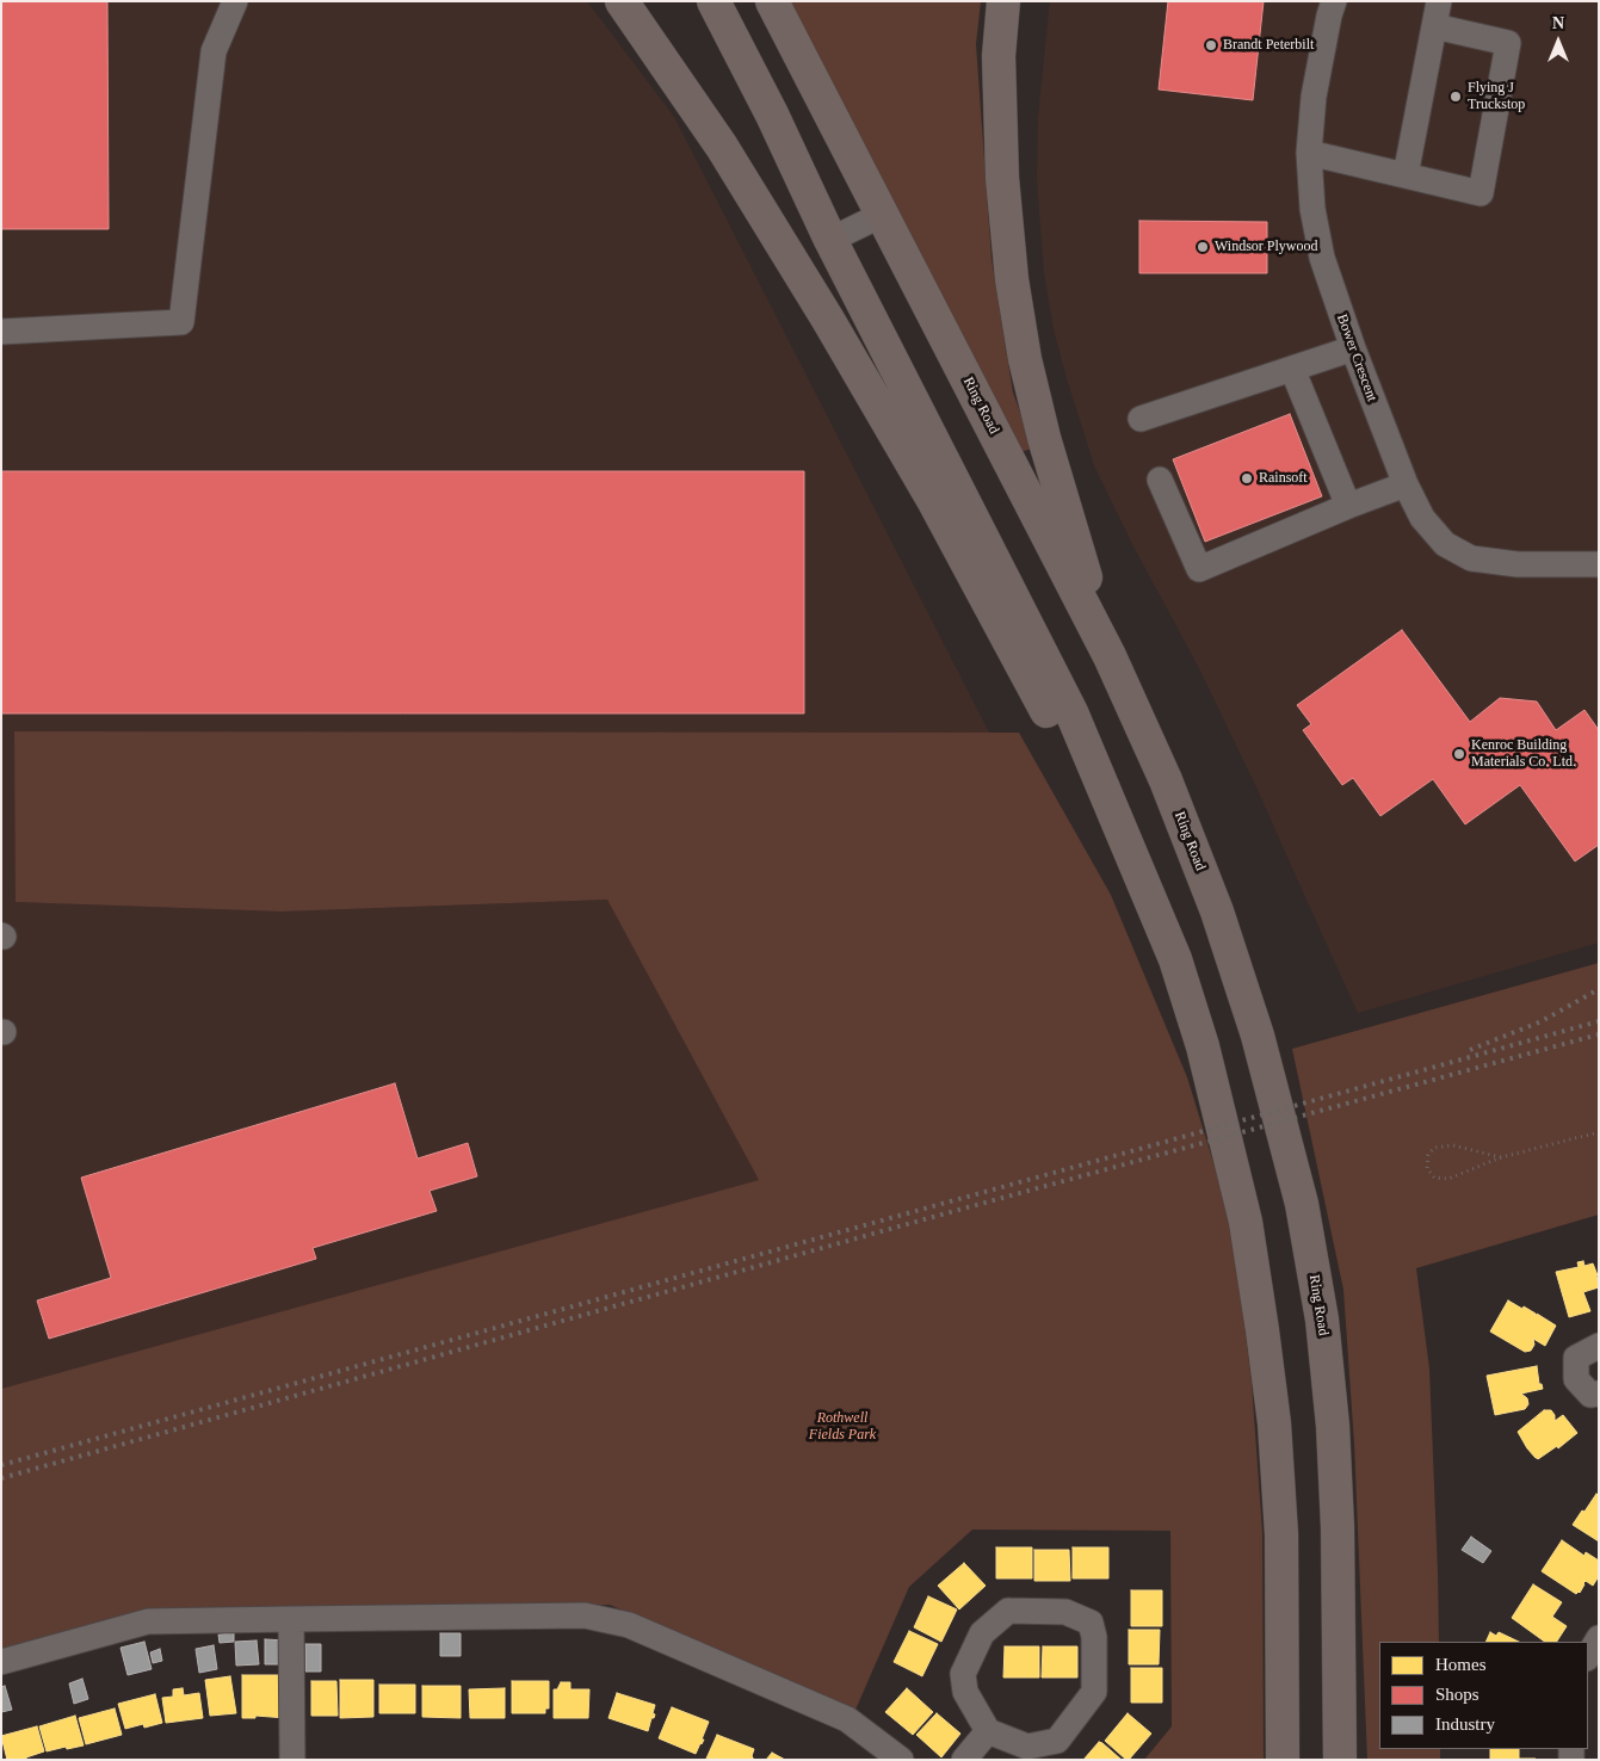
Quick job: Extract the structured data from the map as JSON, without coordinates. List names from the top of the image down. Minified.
{"streets":{"highway":["Ring Road"],"street":["Bower Crescent"]},"parks":["Rothwell Fields Park"],"places":["Brandt Peterbilt","Flying J Truckstop","Windsor Plywood","Rainsoft","Kenroc Building Materials Co. Ltd."],"legend":["Homes","Shops","Industry"],"north":"top"}
